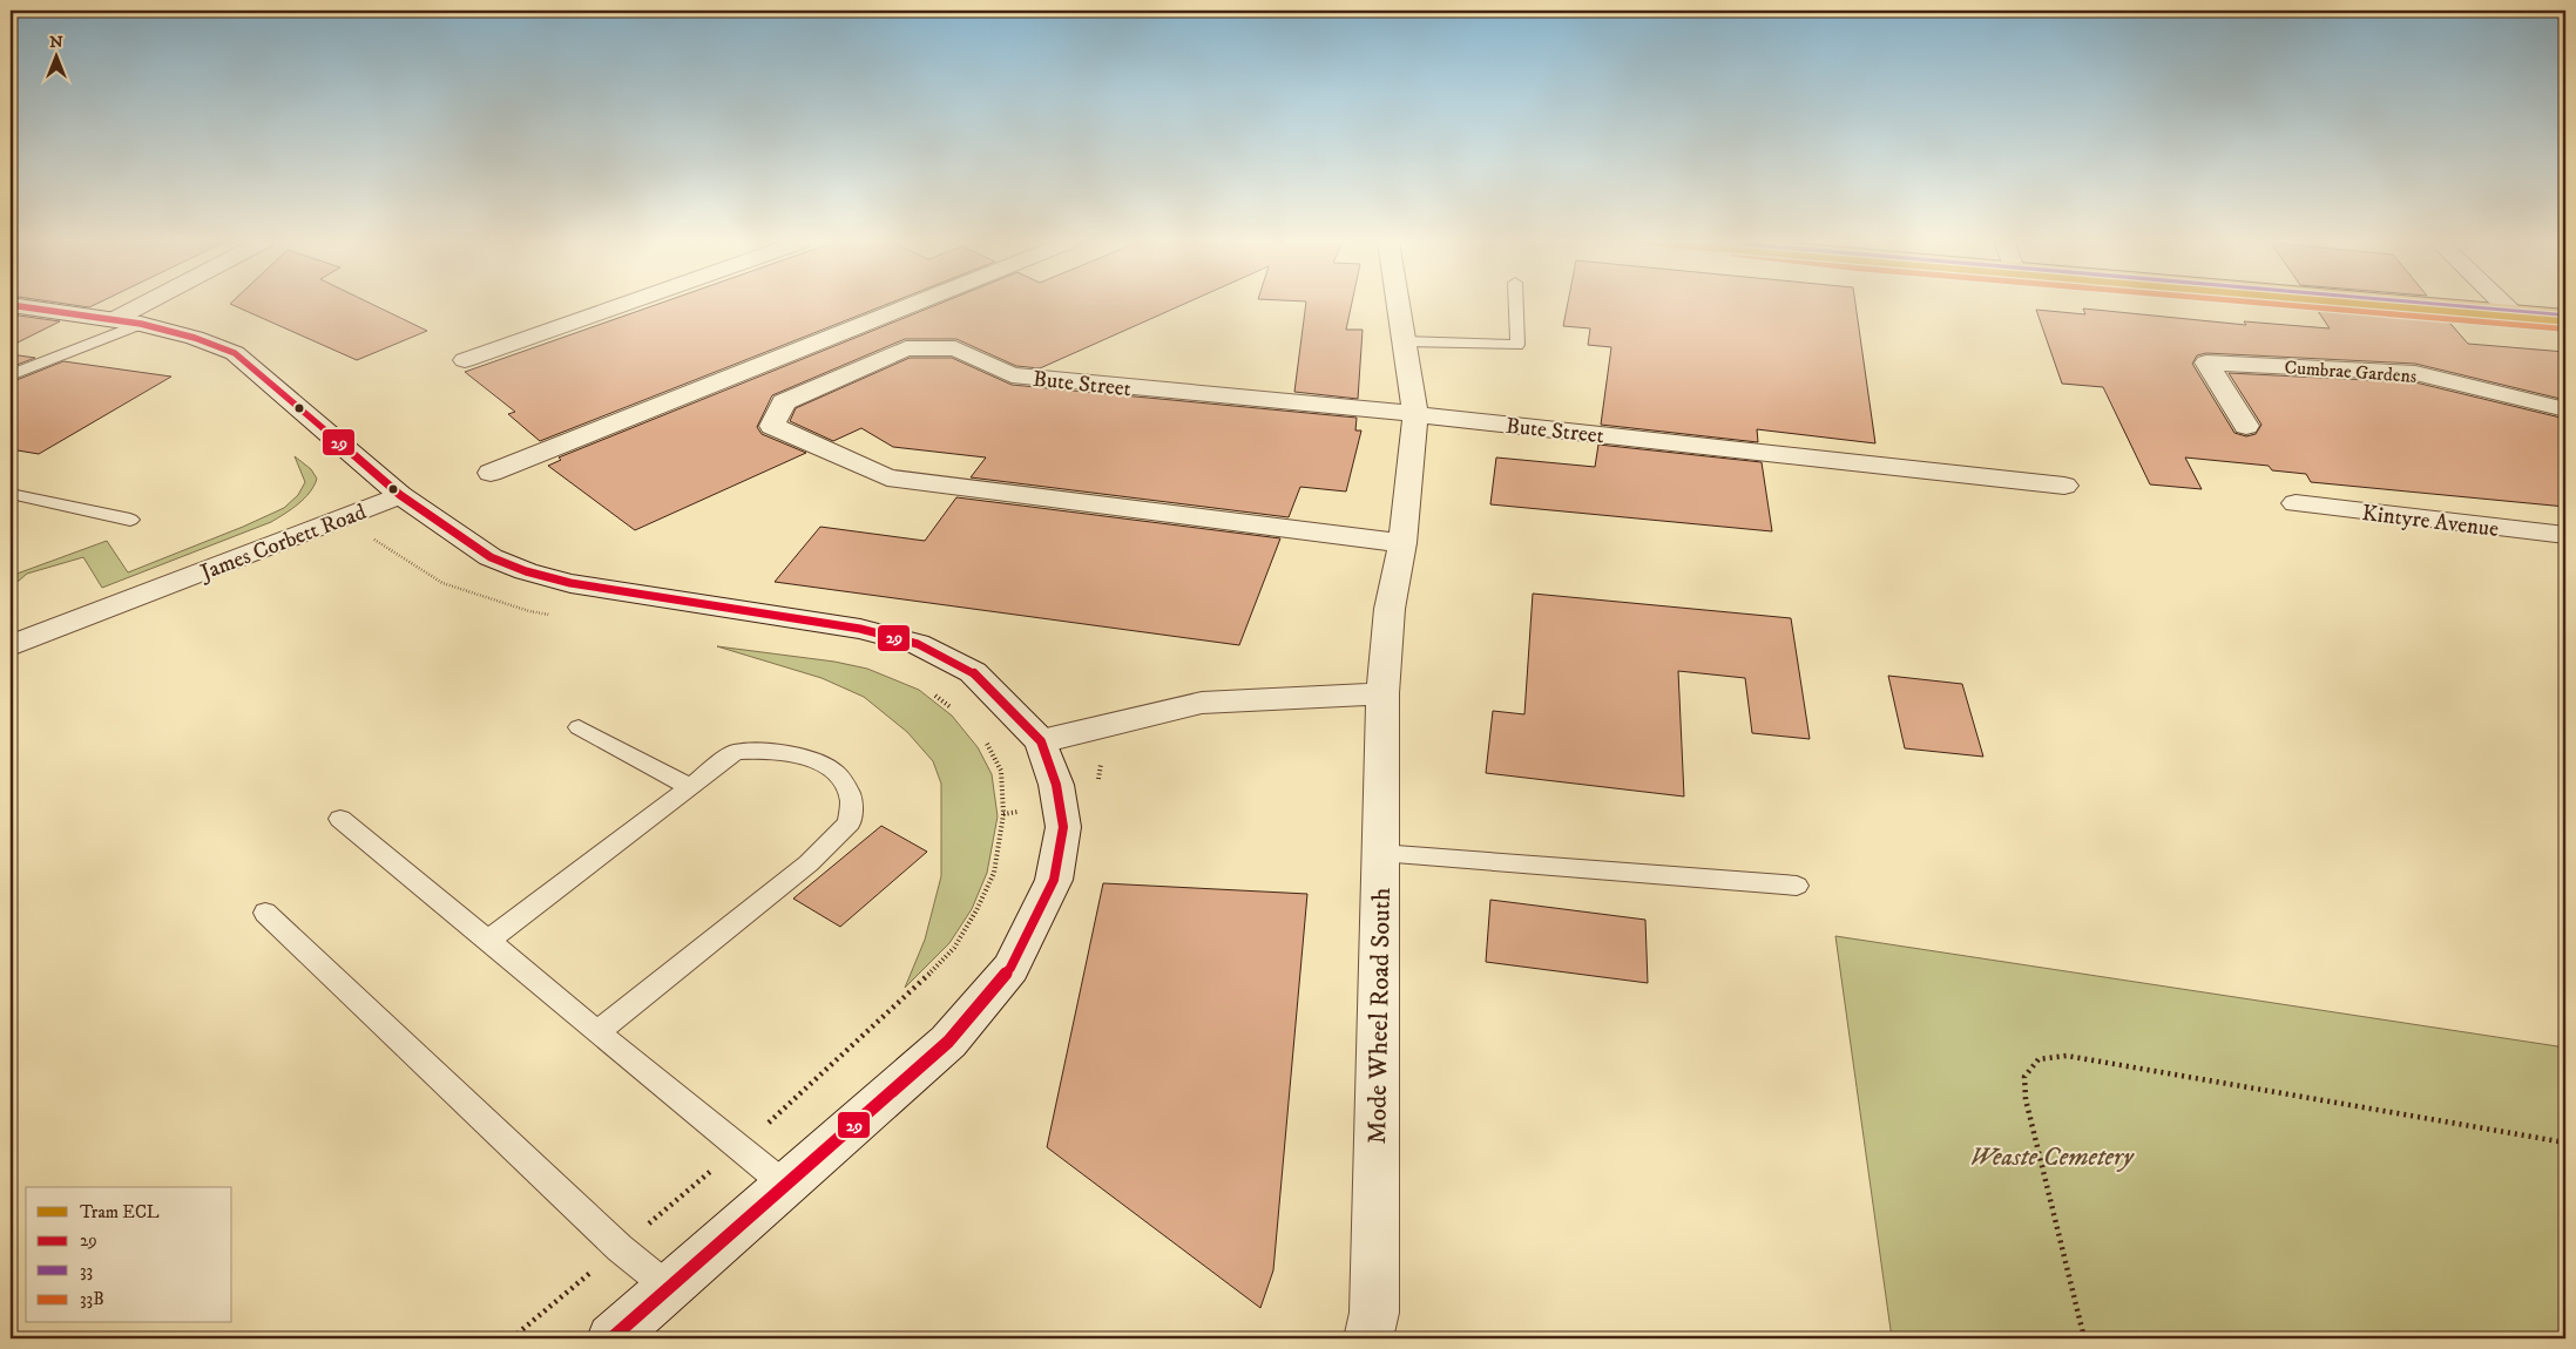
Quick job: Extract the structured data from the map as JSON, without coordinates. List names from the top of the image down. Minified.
{"streets":{"street":["Cumbrae Gardens","Bute Street","Kintyre Avenue","James Corbett Road","Mode Wheel Road South"]},"crossings":[["Bute Street","Mode Wheel Road South"]],"parks":["Weaste Cemetery"],"lines":["tram line ECL","transit line 33","transit line 33B","transit line 29"],"legend":["Tram ECL","29","33","33B"],"north":"top"}
